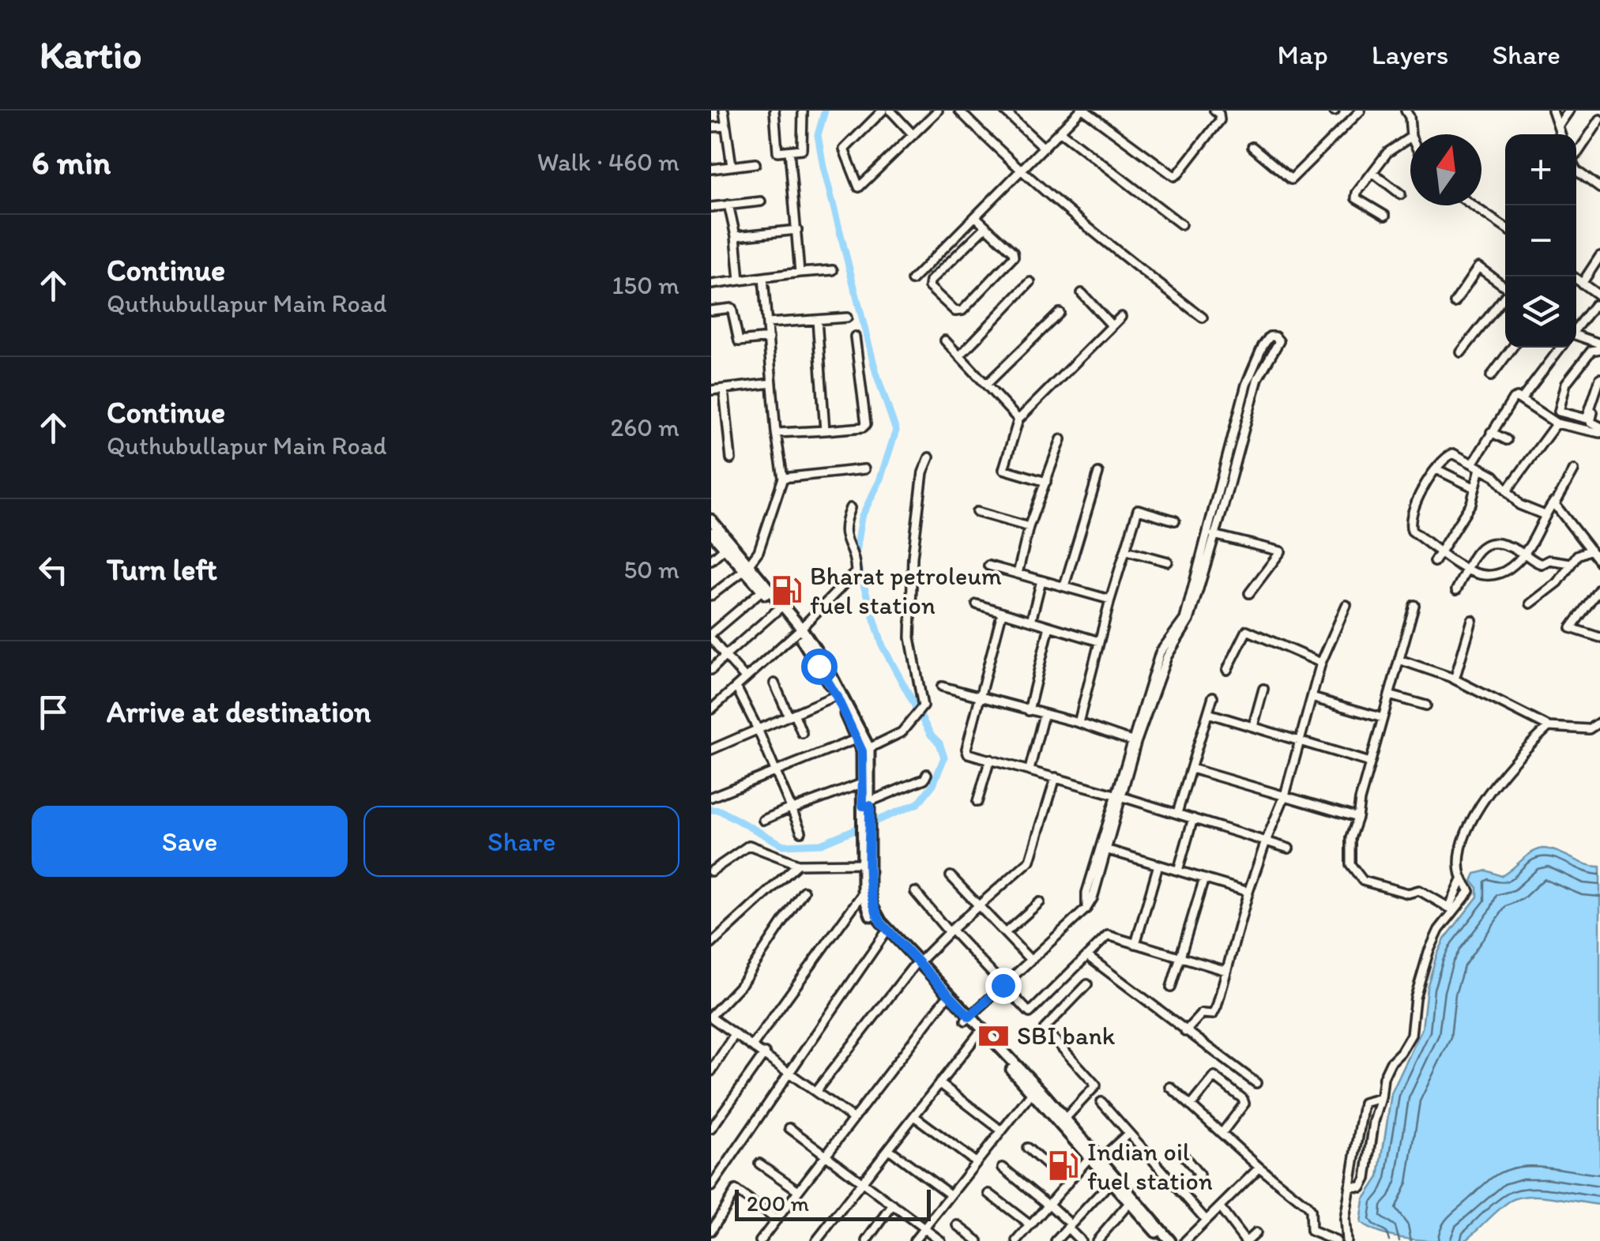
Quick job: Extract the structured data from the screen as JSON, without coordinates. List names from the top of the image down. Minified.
{"places":{"fuel station":["Bharat petroleum fuel station","Indian oil fuel station"],"bank":["SBI bank"]},"scale_bar":"200 m","north":"top","page":{"header":"Kartio","nav":["Map","Layers","Share"],"heading":["6 min","Walk · 460 m"],"map_buttons":["+","−"],"list":[["Continue","Quthubullapur Main Road","150 m"],["Continue","Quthubullapur Main Road","260 m"],["Turn left","50 m"],"Arrive at destination"],"buttons":["Save","Share"],"scale":"200 m"}}
